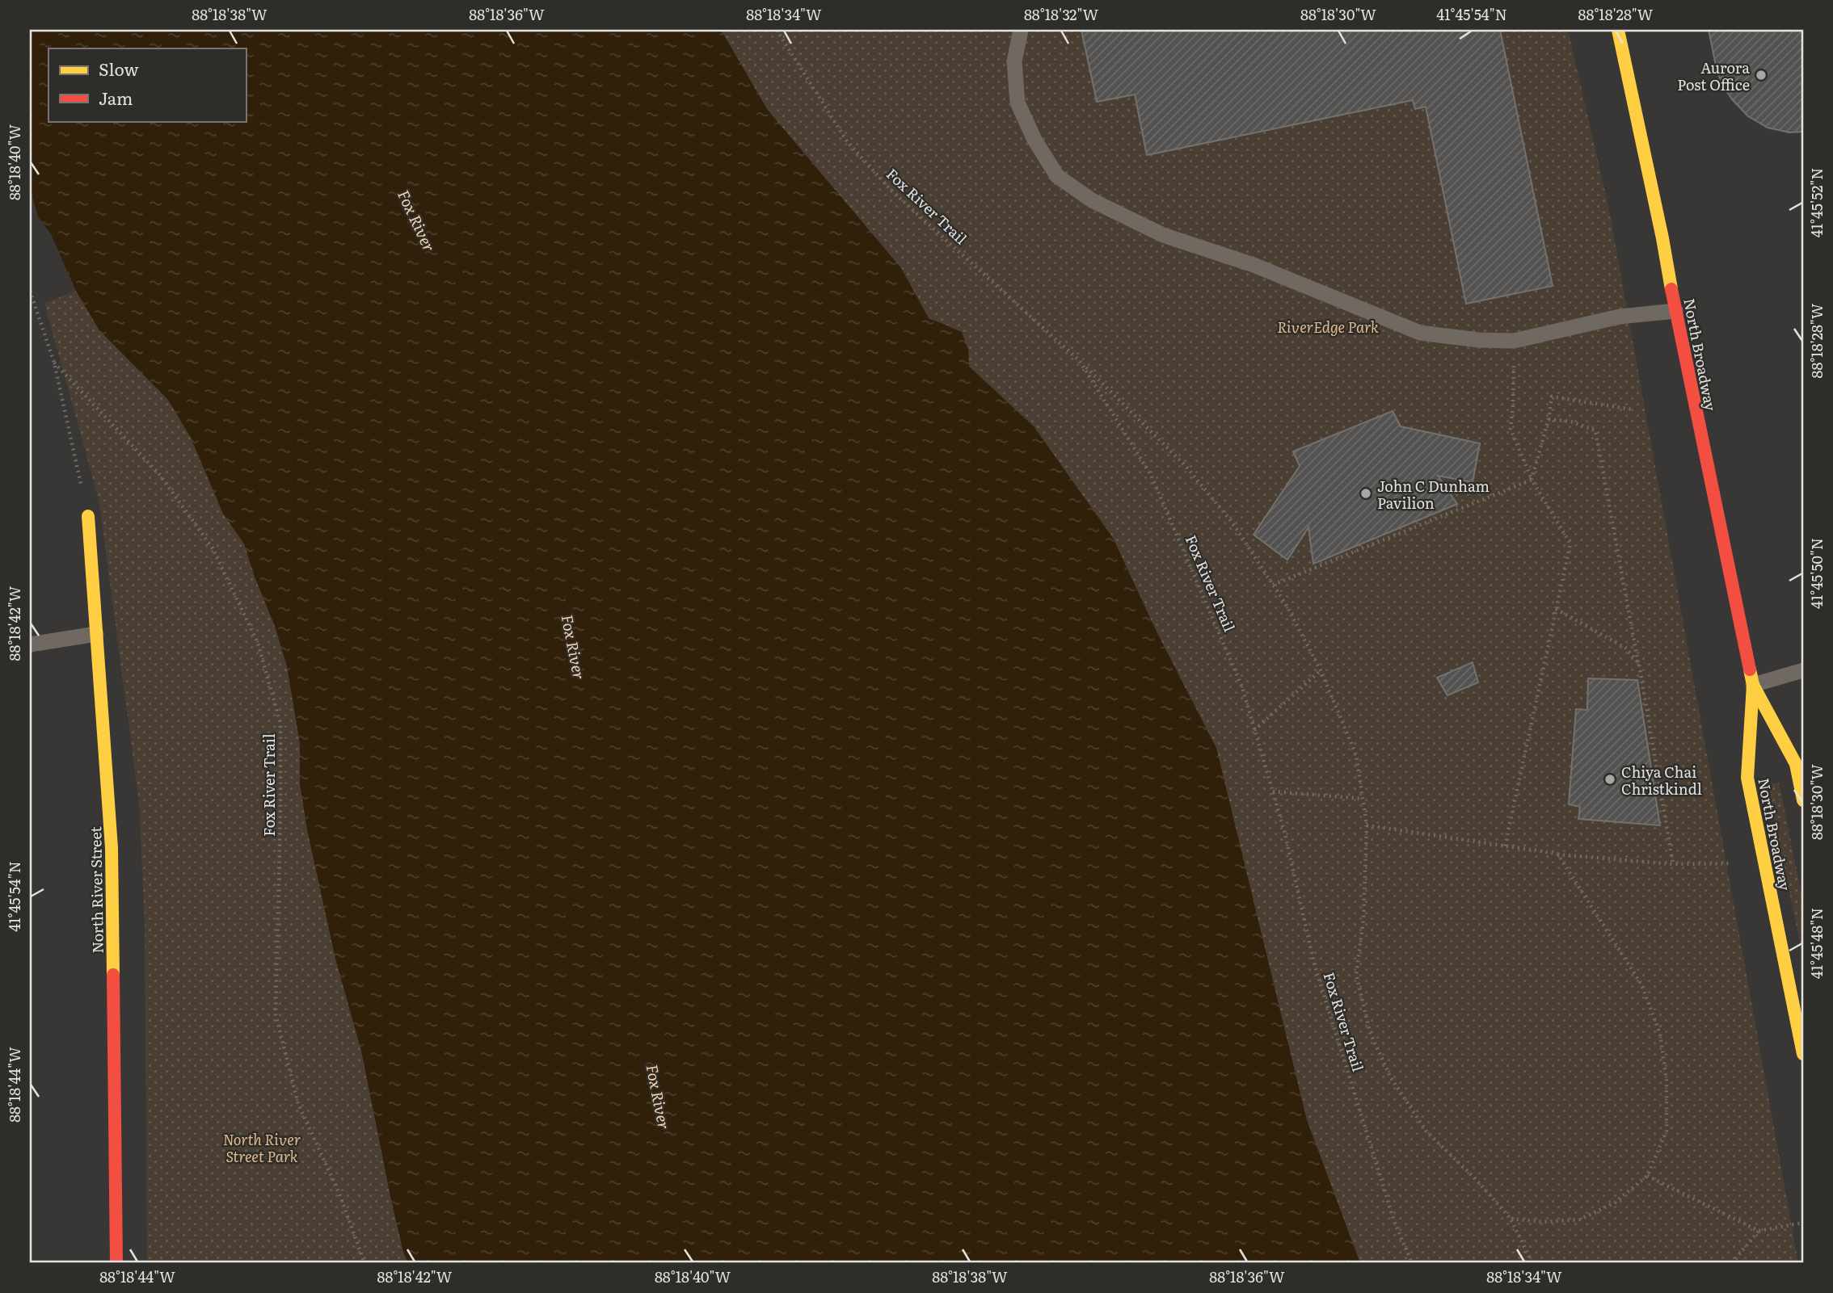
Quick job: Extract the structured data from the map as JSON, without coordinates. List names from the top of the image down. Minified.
{"streets":{"main road":["North Broadway","North River Street"],"path":["Fox River Trail"]},"water":["Fox River"],"parks":["RiverEdge Park","North River Street Park"],"places":["Aurora Post Office","John C Dunham Pavilion","Chiya Chai Christkindl"],"legend":["Slow","Jam"],"coordinates":["88°18'38\"W","88°18'36\"W","88°18'34\"W","88°18'32\"W","88°18'30\"W","41°45'54\"N","88°18'28\"W","88°18'40\"W","41°45'52\"N","41°45'50\"N","88°18'42\"W","41°45'48\"N","88°18'44\"W"]}
